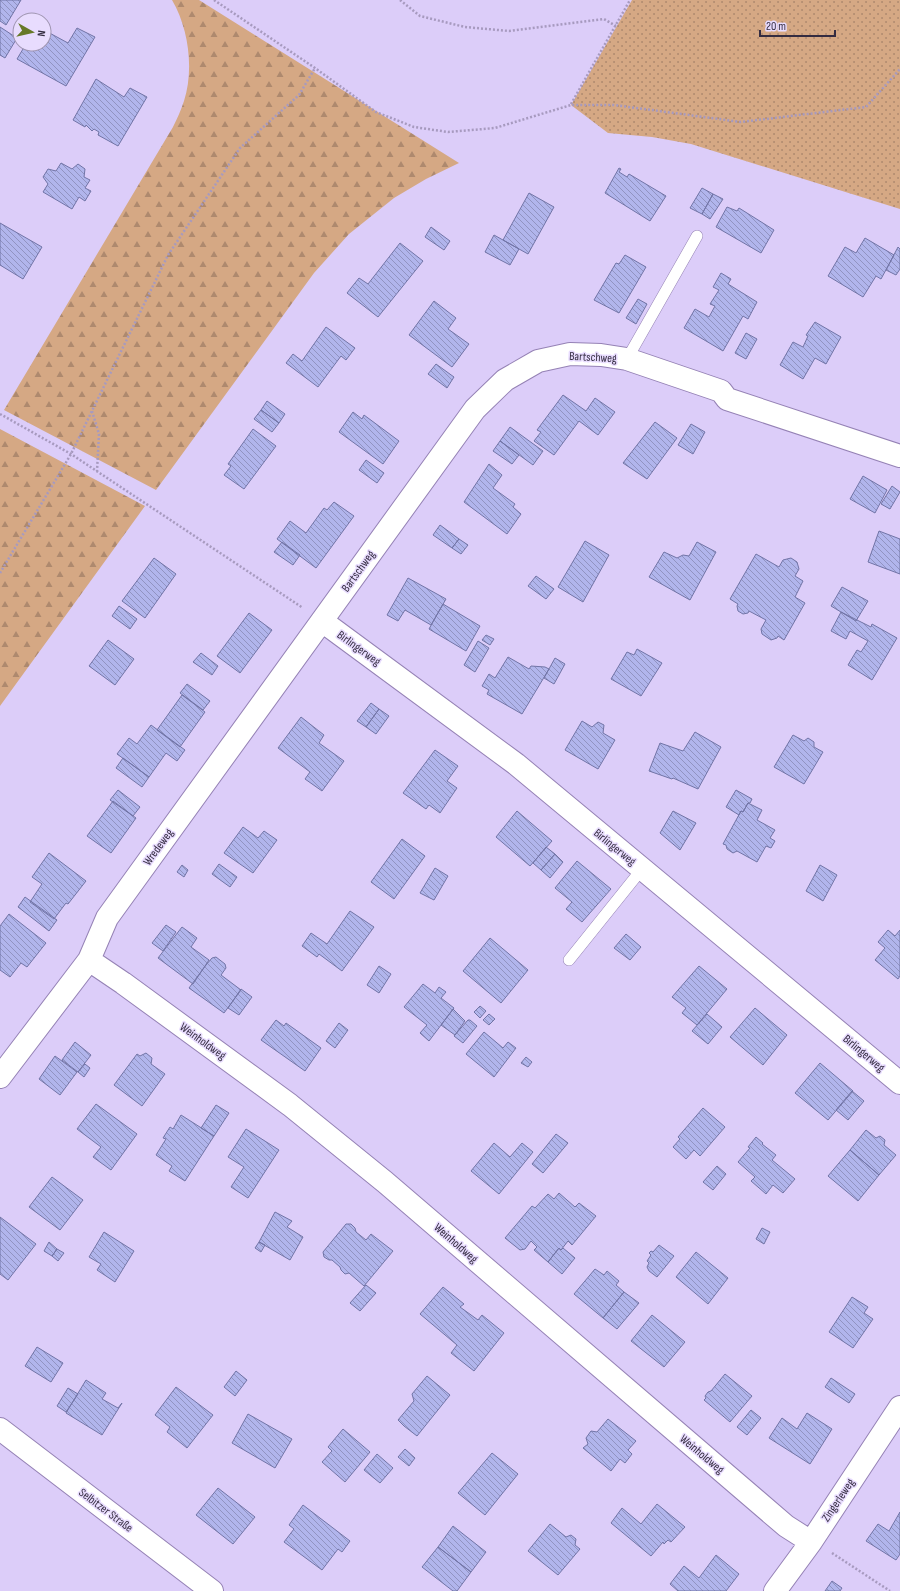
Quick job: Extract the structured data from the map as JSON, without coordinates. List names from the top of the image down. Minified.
{"streets":{"street":["Bartschweg","Birlingerweg","Wredeweg","Weinholdweg","Zingerleweg","Selbitzer Straße"]},"crossings":[["Bartschweg","Birlingerweg"],["Bartschweg","Wredeweg"],["Birlingerweg","Wredeweg"],["Wredeweg","Weinholdweg"],["Weinholdweg","Zingerleweg"]],"scale_bar":"20 m","north":"right"}
